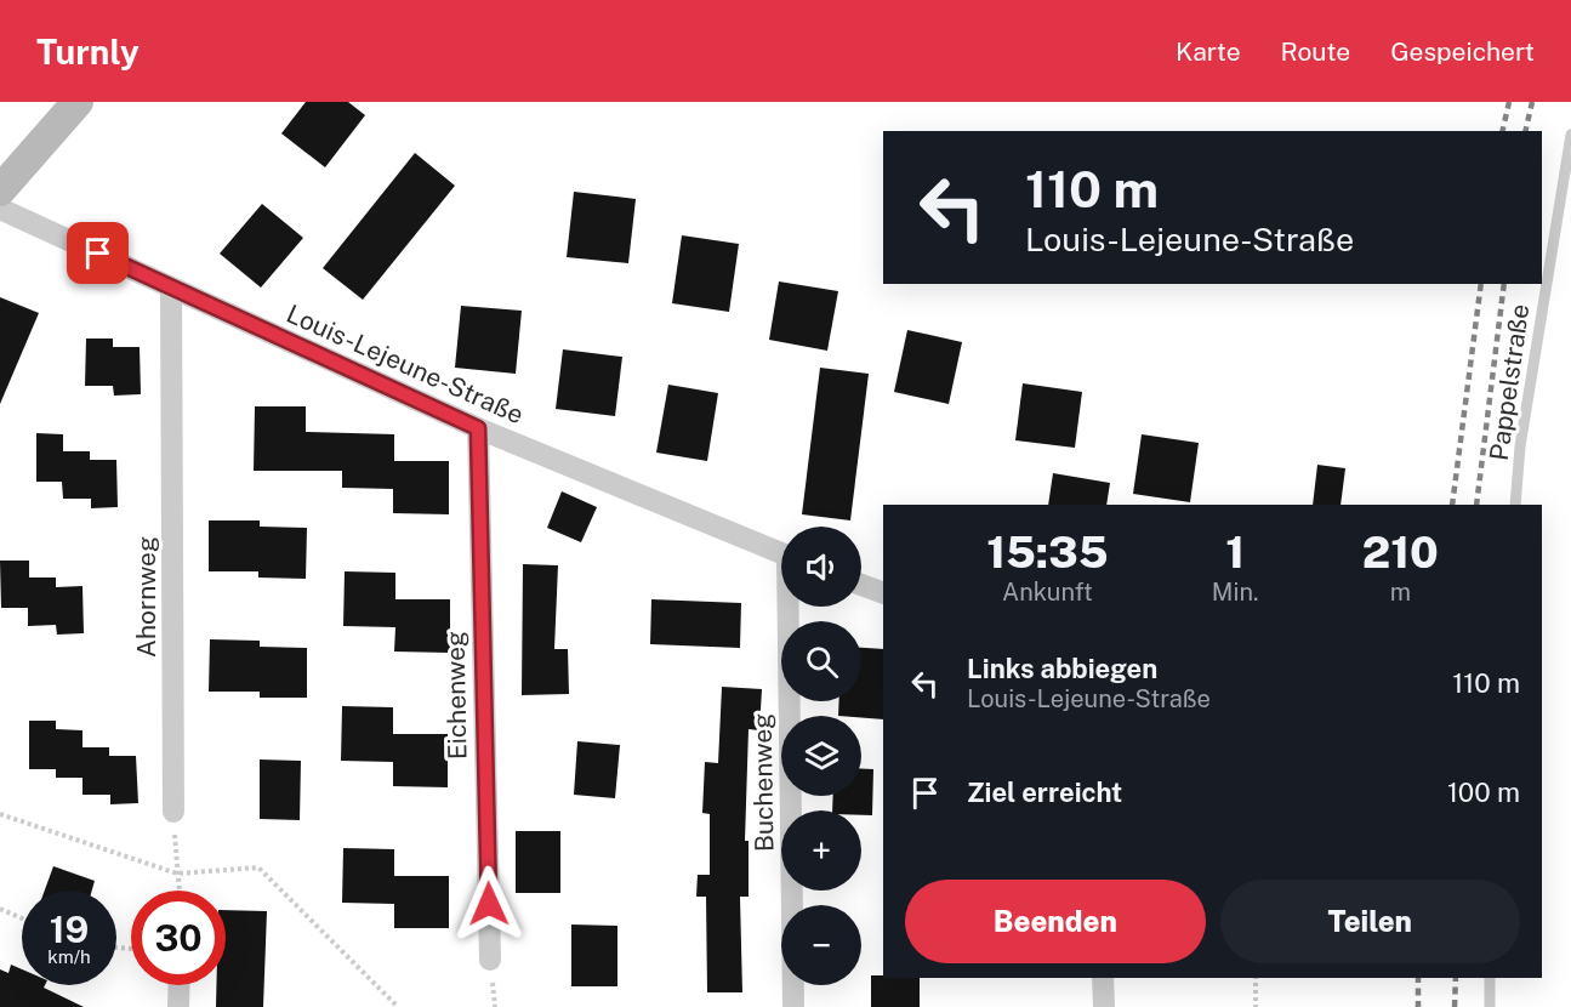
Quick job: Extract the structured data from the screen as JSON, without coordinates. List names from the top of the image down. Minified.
{"streets":{"street":["Louis-Lejeune-Straße","Ahornweg","Eichenweg","Buchenweg"],"lane":["Pappelstraße"]},"crossings":[["Louis-Lejeune-Straße","Ahornweg"],["Louis-Lejeune-Straße","Eichenweg"]],"page":{"header":"Turnly","nav":["Karte","Route","Gespeichert"],"turn":["110 m","Louis-Lejeune-Straße"],"eta":["15:35","Ankunft","1","Min.","210","m"],"map_buttons":["+","−"],"list":[{"name":"Links abbiegen","note":"Louis-Lejeune-Straße","value":"110 m"},{"name":"Ziel erreicht","value":"100 m"}],"buttons":["Beenden","Teilen"],"speed":"19 km/h","limit":"30"}}
